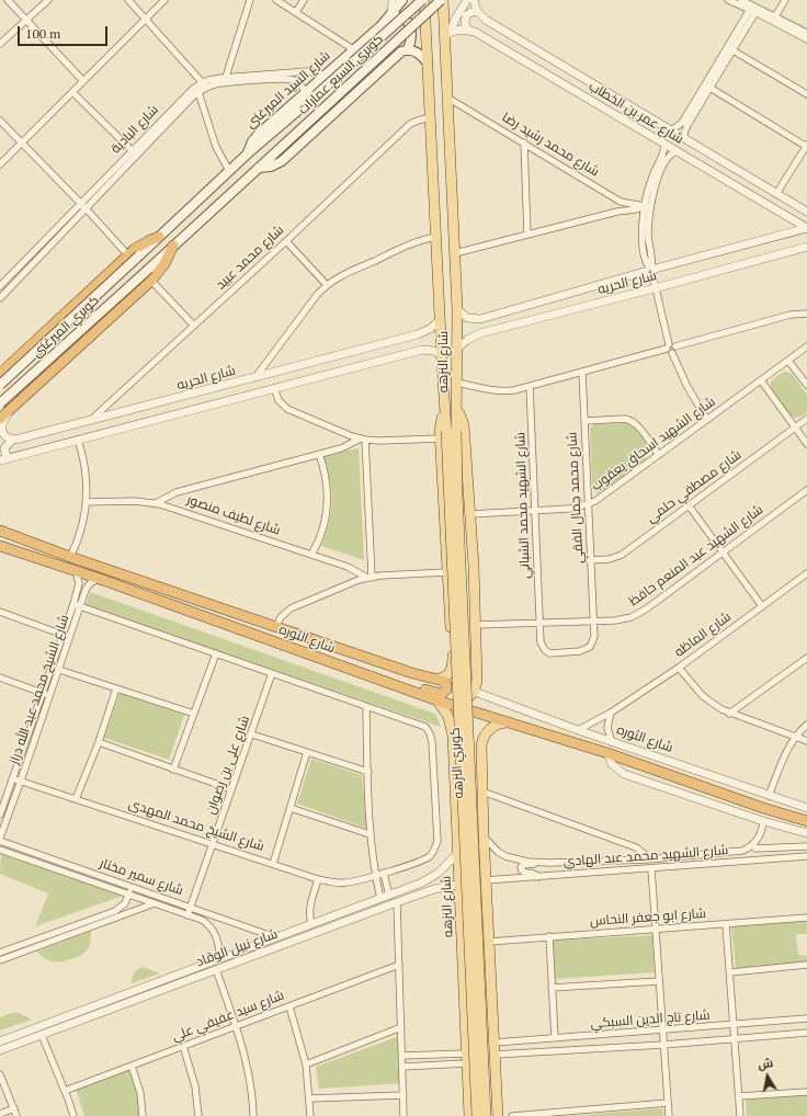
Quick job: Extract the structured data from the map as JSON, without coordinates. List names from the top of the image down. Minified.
{"streets":{"highway":["شارع الثوره"],"main road":["كوبرى السبع عمارات","شارع السيد الميرغنى","كوبري الميرغنى","شارع النزهه","كوبري النزهه"],"street":["شارع عمر بن الخطاب","شارع البادية","شارع محمد رشيد رضا","شارع محمد عبيد","شارع الحريه","شارع الشهيد اسحاق يعقوب","شارع مصطفي حلمي","شارع محمد جمال الفقي","شارع الشهيد محمد الشباني","شارع لطيف منصور","شارع الشهيد عبد المنعم حافظ","شارع الماظه","شارع الشيخ محمد عبد الله دراز","شارع على بن رضوان","شارع الشيخ محمد المهدى","شارع الشهيد محمد عبد الهادي","شارع سمير مختار","شارع ابو جعفر النحاس","شارع نبيل الوقاد","شارع سيد عفيفي علي","شارع تاج الدين السبكي"]},"crossings":[["كوبرى السبع عمارات","شارع السيد الميرغنى"],["كوبرى السبع عمارات","شارع النزهه"],["شارع السيد الميرغنى","شارع البادية"],["شارع عمر بن الخطاب","شارع الحريه"],["شارع محمد رشيد رضا","شارع النزهه"],["شارع محمد عبيد","شارع الحريه"],["شارع محمد عبيد","شارع النزهه"],["شارع الحريه","شارع النزهه"],["شارع النزهه","شارع الشهيد اسحاق يعقوب"],["شارع النزهه","شارع الشهيد عبد المنعم حافظ"],["شارع النزهه","شارع الثوره"],["شارع النزهه","كوبري النزهه"],["شارع النزهه","شارع نبيل الوقاد"],["شارع الشهيد اسحاق يعقوب","شارع محمد جمال الفقي"],["شارع الشهيد اسحاق يعقوب","شارع الشهيد محمد الشباني"],["شارع مصطفي حلمي","شارع محمد جمال الفقي"],["شارع محمد جمال الفقي","شارع الشهيد عبد المنعم حافظ"],["شارع الشهيد محمد الشباني","شارع الشهيد عبد المنعم حافظ"],["شارع الماظه","شارع الثوره"],["شارع الثوره","شارع الشيخ محمد عبد الله دراز"],["شارع الشيخ محمد عبد الله دراز","شارع الشيخ محمد المهدى"],["شارع الشيخ محمد عبد الله دراز","شارع سمير مختار"],["شارع على بن رضوان","شارع الشيخ محمد المهدى"],["شارع على بن رضوان","شارع سمير مختار"],["شارع الشهيد محمد عبد الهادي","شارع نبيل الوقاد"],["شارع سمير مختار","شارع نبيل الوقاد"]],"scale_bar":"100 m","north":"top"}
